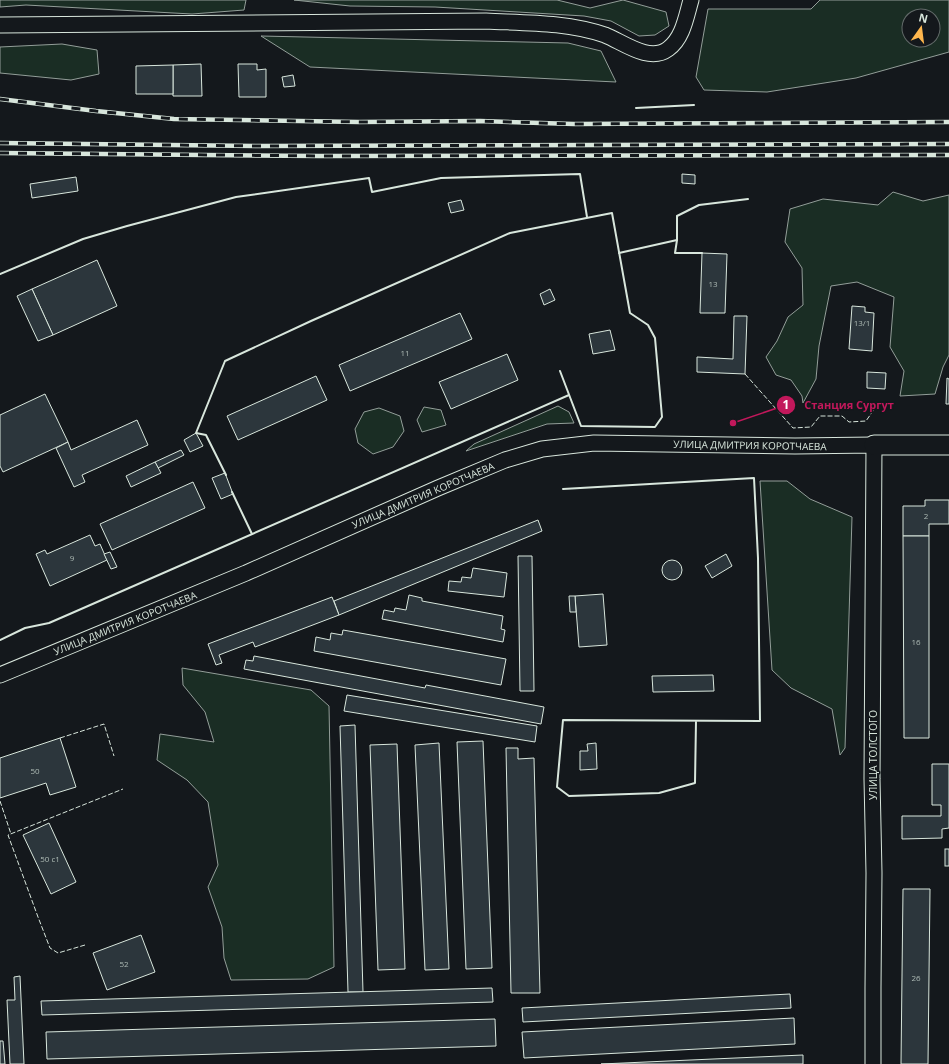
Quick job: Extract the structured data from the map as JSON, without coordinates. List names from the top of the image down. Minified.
{"streets":{"street":["УЛИЦА ДМИТРИЯ КОРОТЧАЕВА","УЛИЦА ТОЛСТОГО"]},"crossings":[["УЛИЦА ДМИТРИЯ КОРОТЧАЕВА","УЛИЦА ТОЛСТОГО"]],"places":["Станция Сургут"],"house_numbers":["13","13/1","11","2","9","16","50","50 с1","52","26"],"north":"top"}
